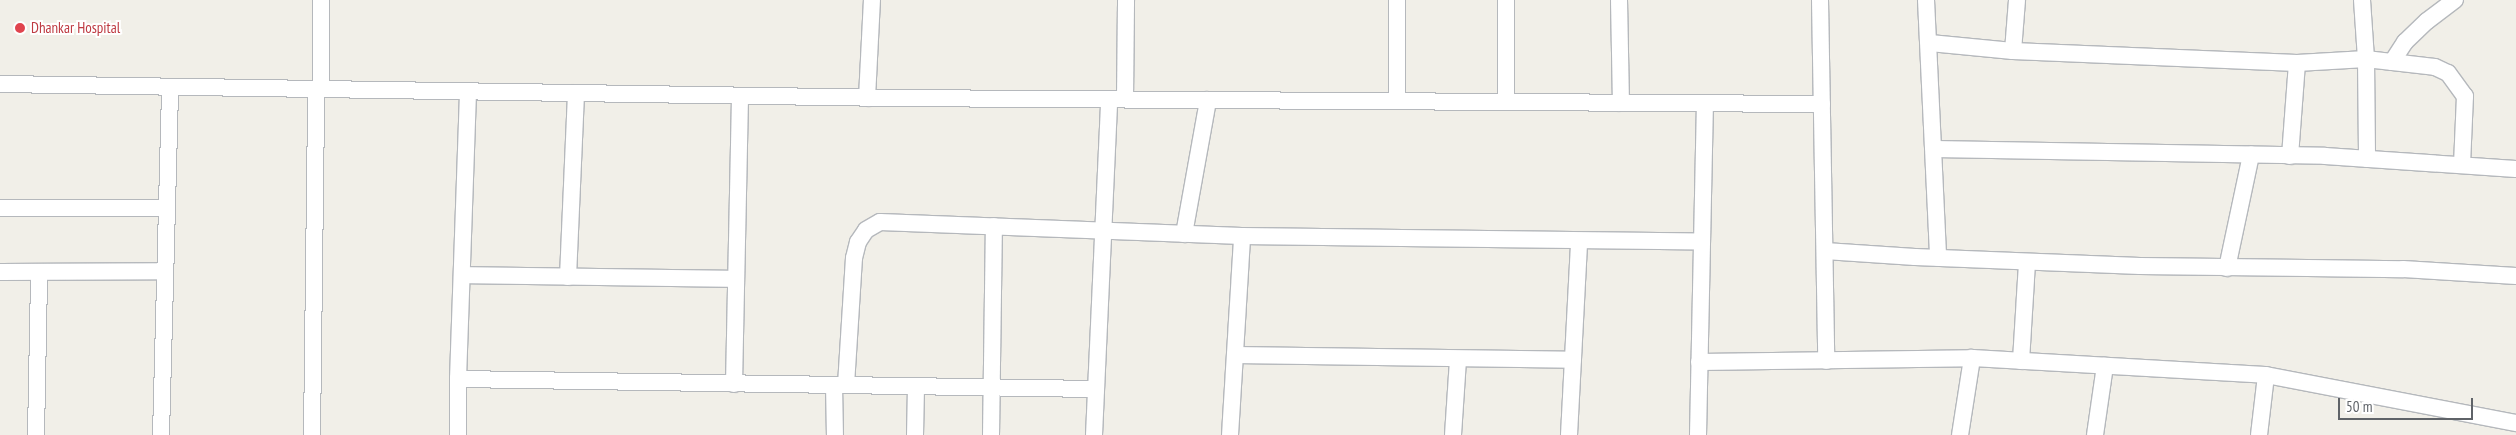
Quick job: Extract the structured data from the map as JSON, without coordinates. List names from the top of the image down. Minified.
{"places":["Dhankar Hospital"],"scale_bar":"50 m"}
